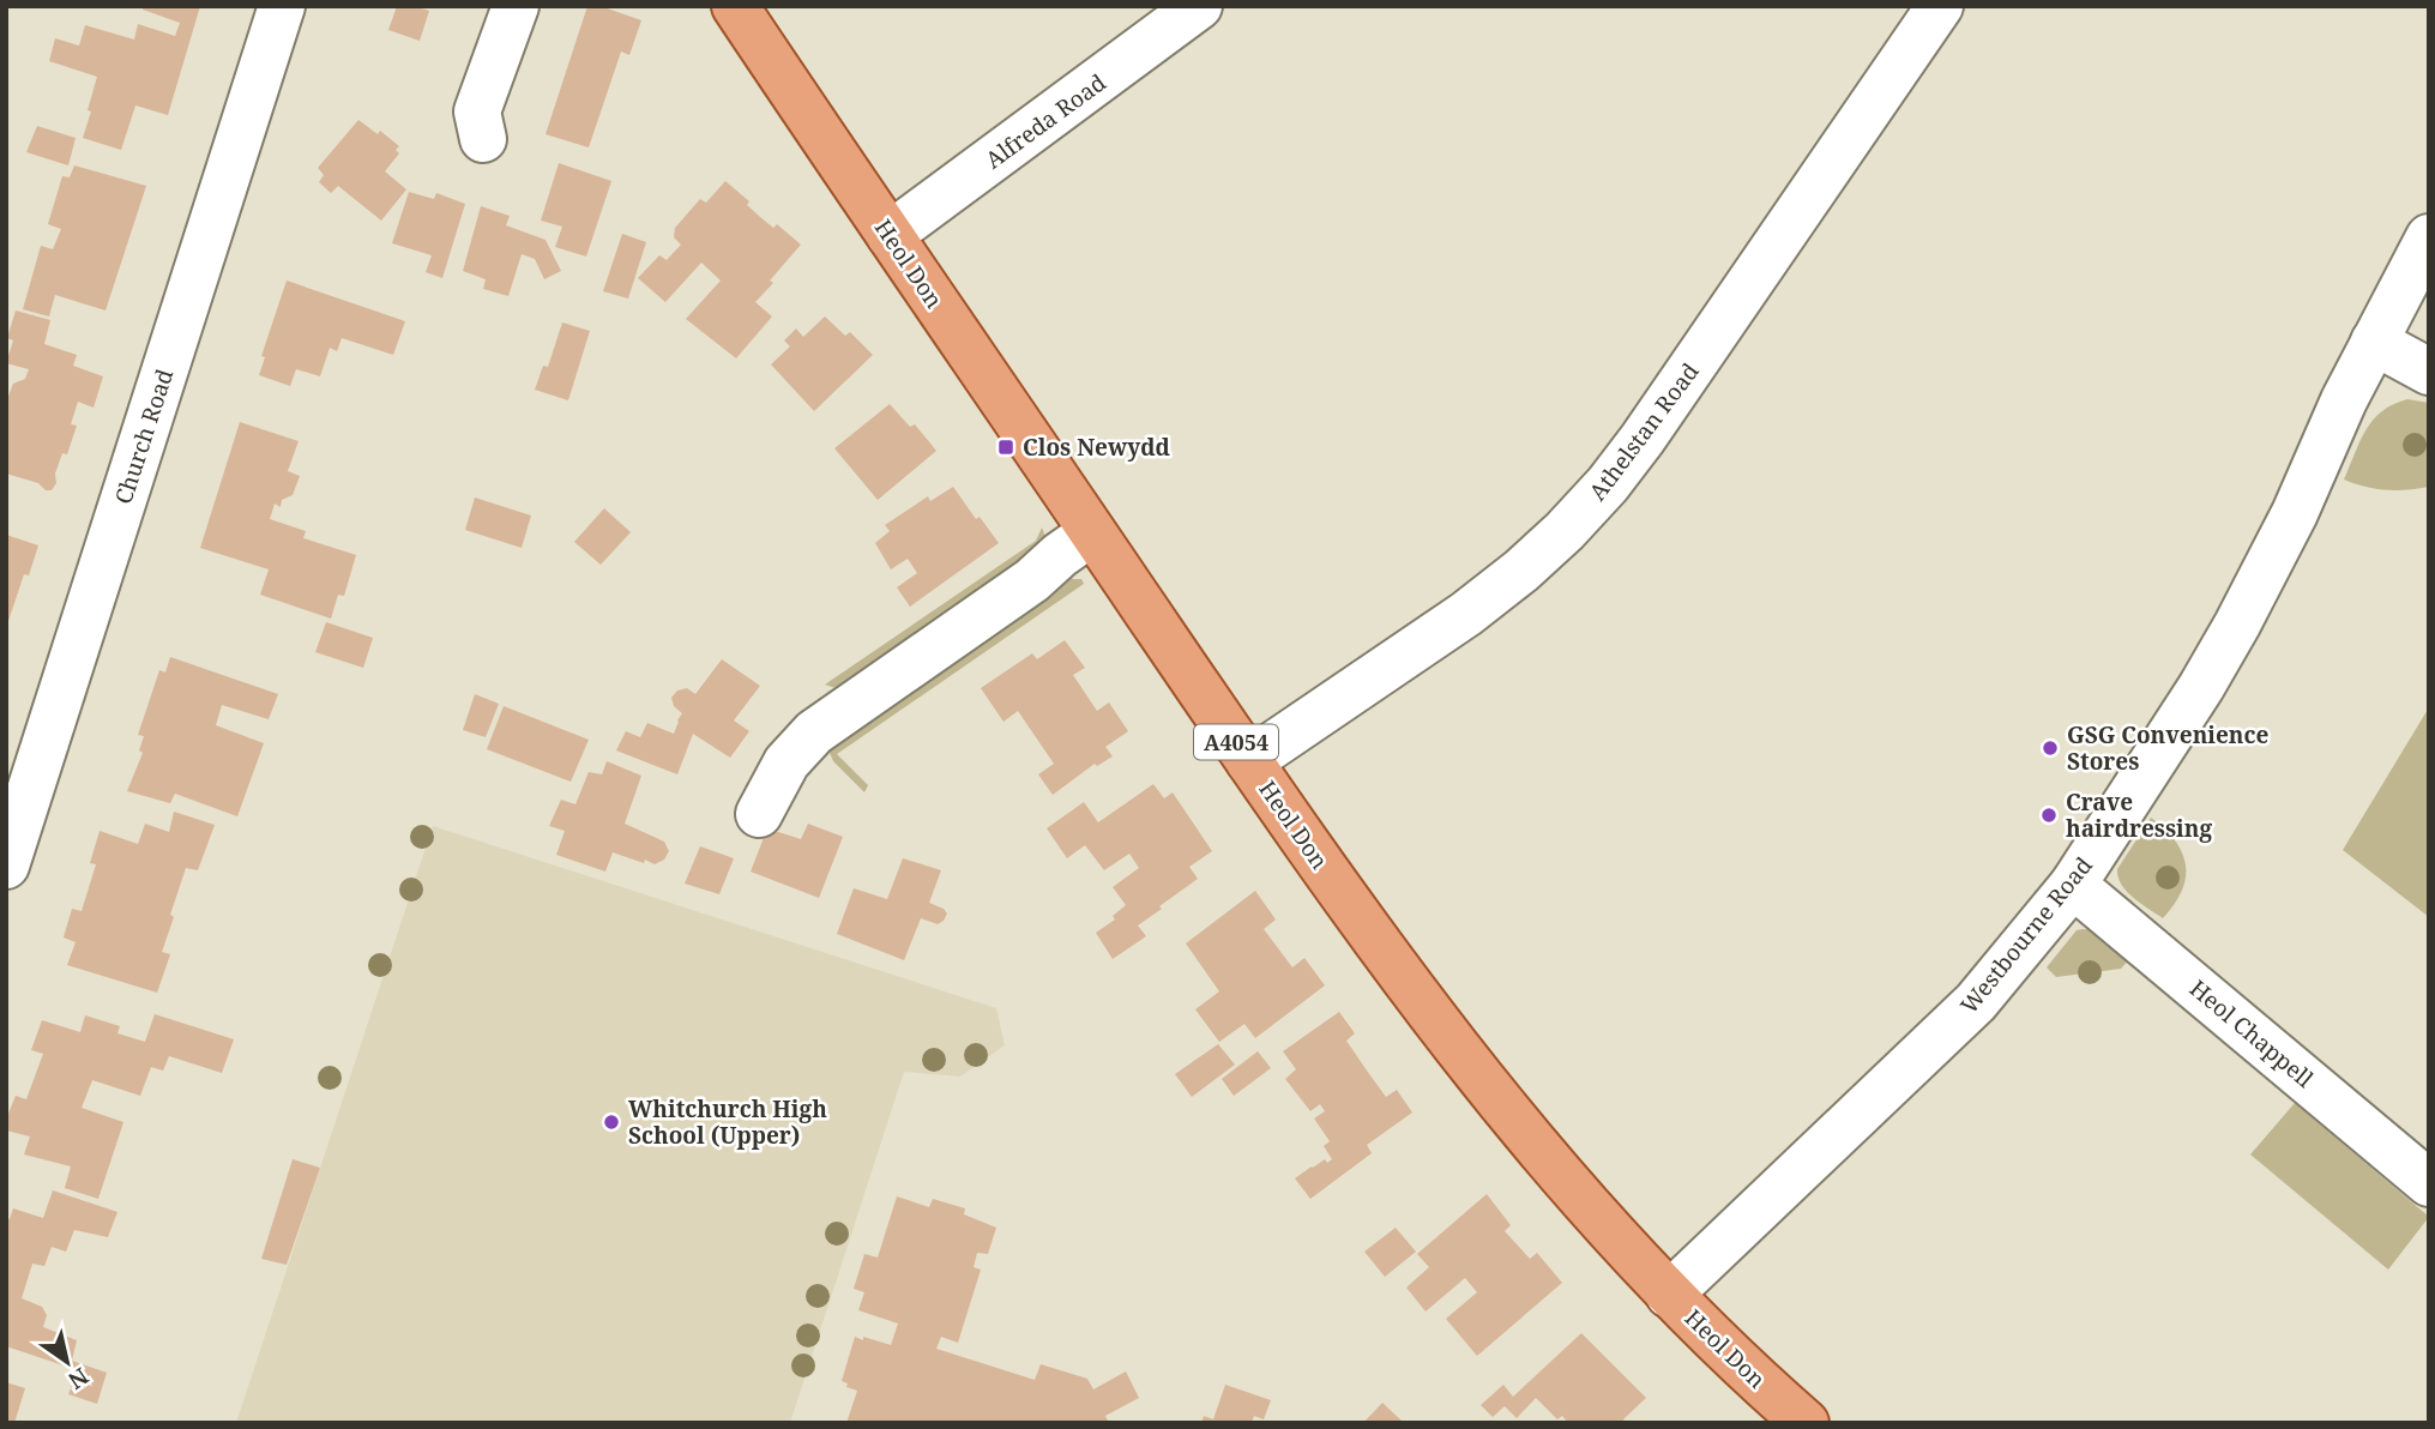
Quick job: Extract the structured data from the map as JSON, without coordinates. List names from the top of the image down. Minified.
{"streets":{"main road":["Heol Don","A4054"],"street":["Alfreda Road","Athelstan Road","Church Road","Westbourne Road","Heol Chappell"]},"crossings":[["Alfreda Road","Heol Don"],["Heol Don","Athelstan Road"],["Heol Don","Westbourne Road"],["Westbourne Road","Heol Chappell"]],"places":{"transit":["Clos Newydd"],"other":["GSG Convenience Stores","Crave hairdressing","Whitchurch High School (Upper)"]},"north":"bottom right"}
